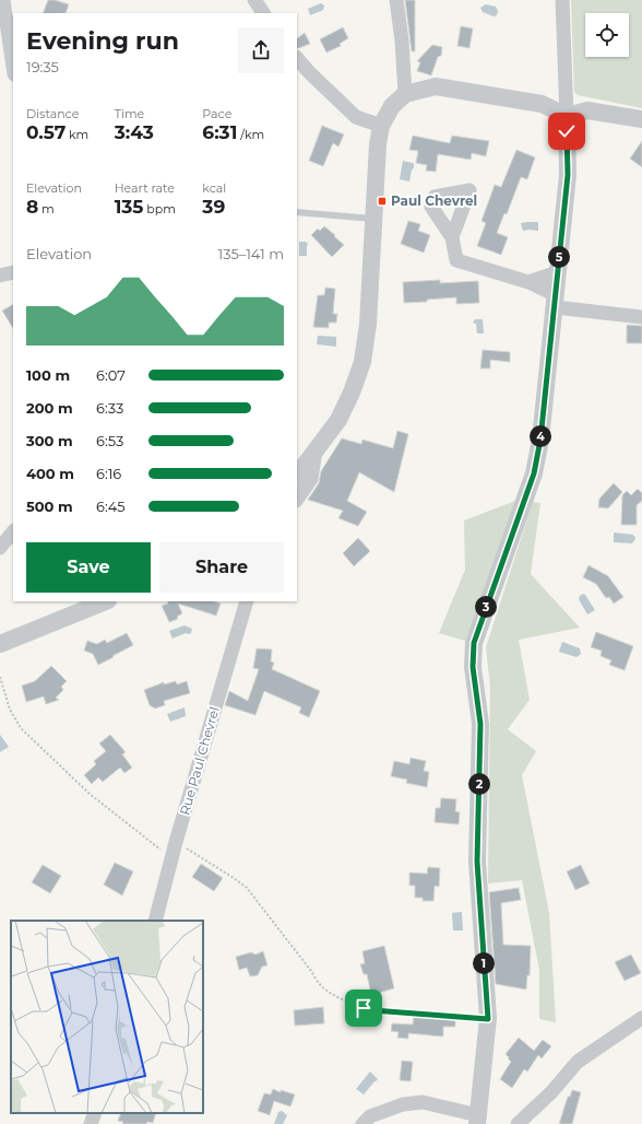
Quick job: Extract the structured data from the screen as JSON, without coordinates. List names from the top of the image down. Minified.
{"streets":{"street":["Rue Paul Chevrel"]},"places":{"transit":["Paul Chevrel"]},"page":{"heading":["Evening run","19:35"],"stats":[["Distance","0.57 km"],["Time","3:43"],["Pace","6:31 /km"],["Elevation","8 m"],["Heart rate","135 bpm"],["kcal","39"]],"chart":["Elevation","135–141 m"],"pins":["5","4","3","2","1"],"list":[{"name":"100 m","note":"6:07"},{"name":"200 m","note":"6:33"},{"name":"300 m","note":"6:53"},{"name":"400 m","note":"6:16"},{"name":"500 m","note":"6:45"}],"buttons":["Save","Share"]}}
